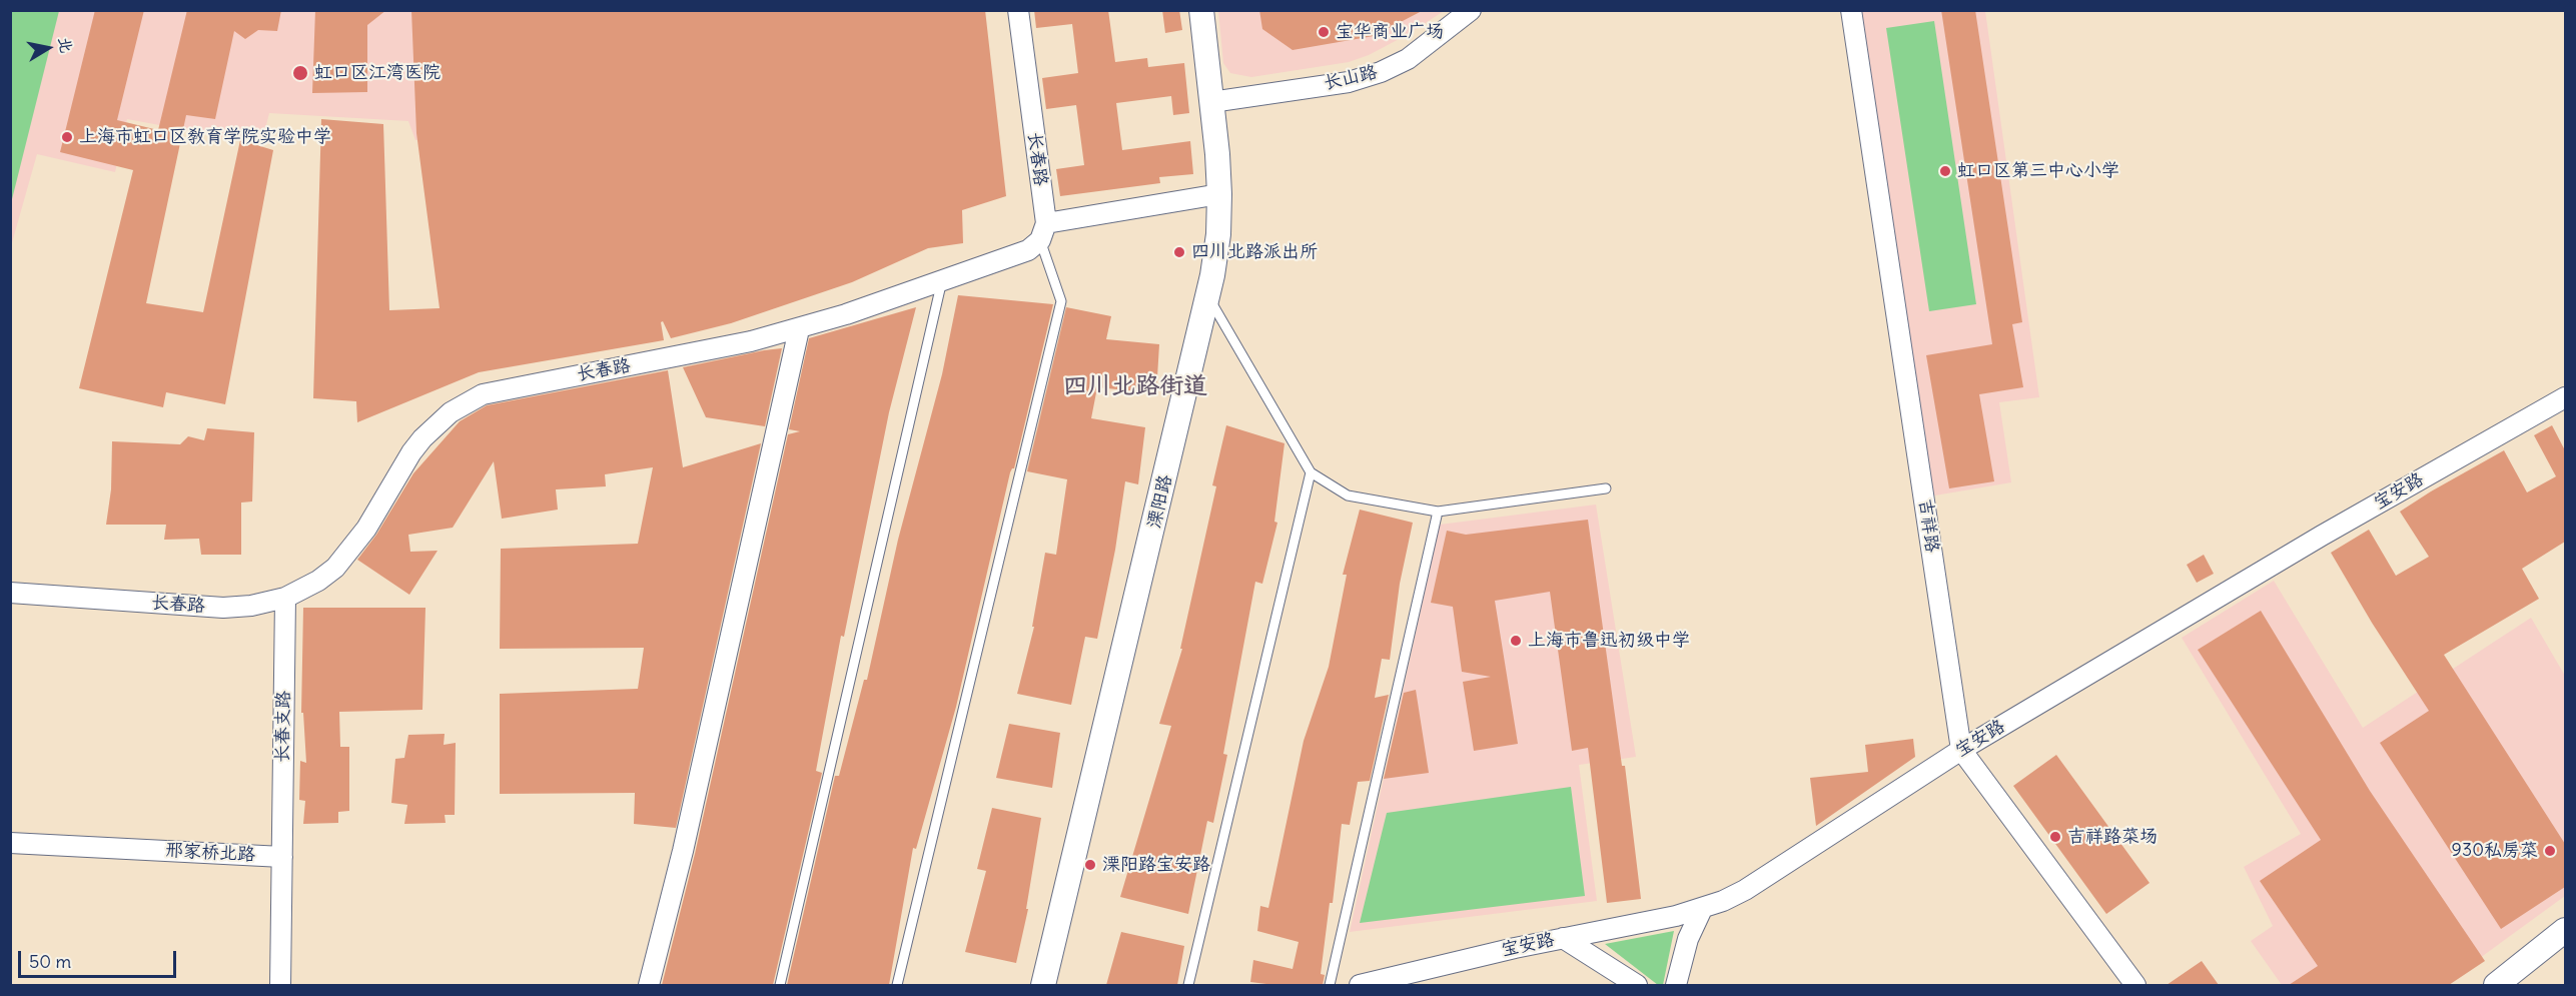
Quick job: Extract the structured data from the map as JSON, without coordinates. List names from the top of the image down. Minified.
{"streets":{"street":["长山路","长春路","宝安路","溧阳路","吉祥路","长春支路","邢家桥北路"]},"crossings":[["长山路","溧阳路"],["长春路","长春支路"],["宝安路","吉祥路"],["长春支路","邢家桥北路"]],"districts":["四川北路街道"],"places":["宝华商业广场","虹口区江湾医院","上海市虹口区教育学院实验中学","虹口区第三中心小学","四川北路派出所","上海市鲁迅初级中学","吉祥路菜场","930私房菜","溧阳路宝安路"],"scale_bar":"50 m","north":"right"}
